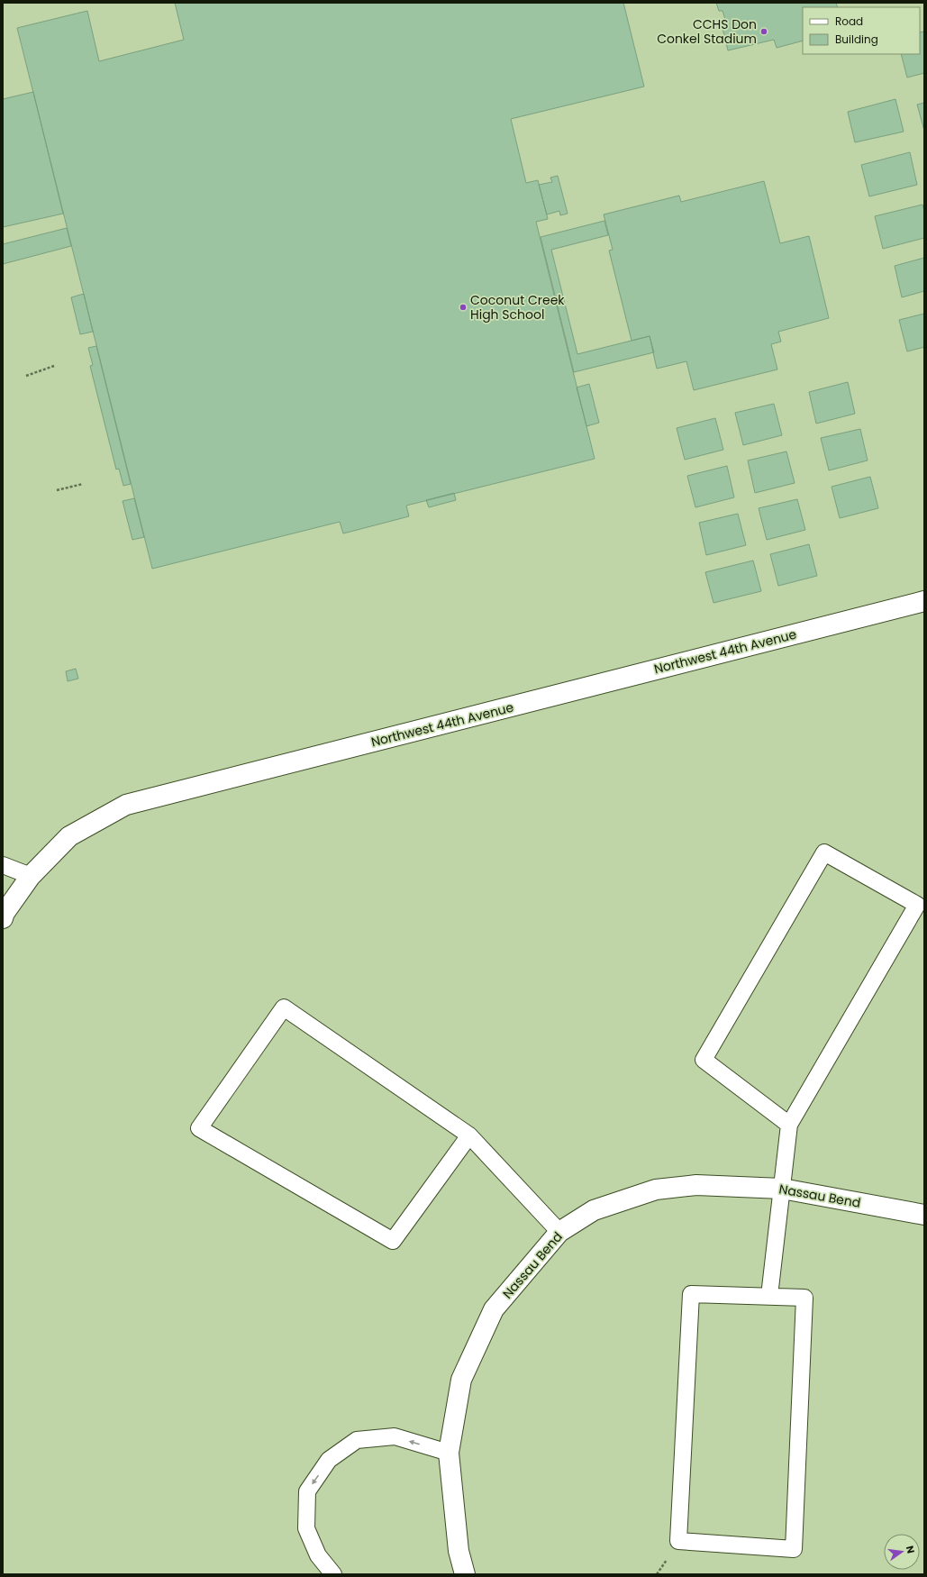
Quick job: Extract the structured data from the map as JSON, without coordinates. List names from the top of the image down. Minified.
{"streets":{"street":["Northwest 44th Avenue","Nassau Bend"]},"places":["CCHS Don Conkel Stadium","Coconut Creek High School"],"legend":["Road","Building"],"north":"right"}
